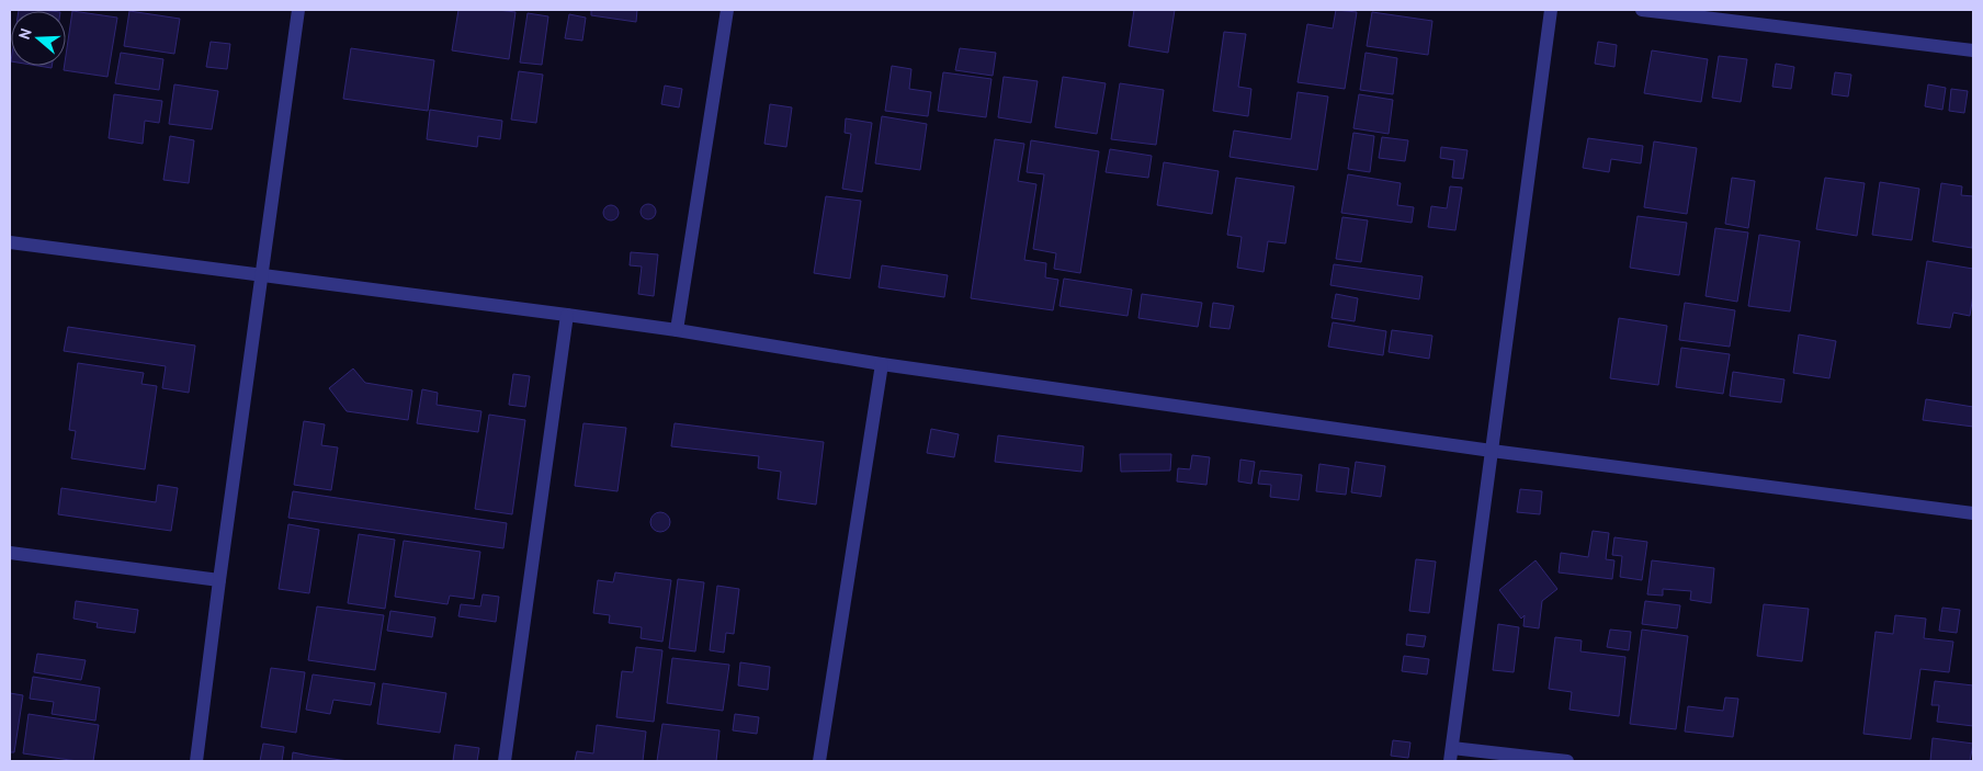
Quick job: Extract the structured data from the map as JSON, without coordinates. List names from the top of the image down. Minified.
{"north":"left"}
